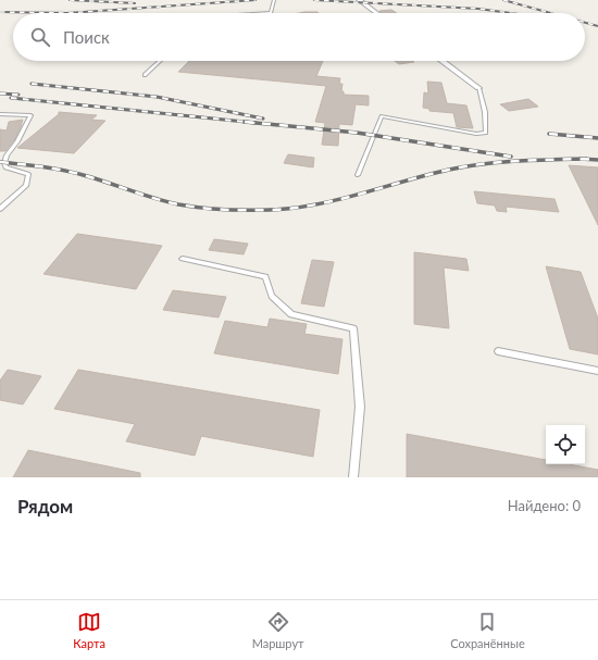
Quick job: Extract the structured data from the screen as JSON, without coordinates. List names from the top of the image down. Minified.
{"page":{"search":"Поиск","heading":["Рядом","Найдено: 0"],"nav":["Карта","Маршрут","Сохранённые"]}}
